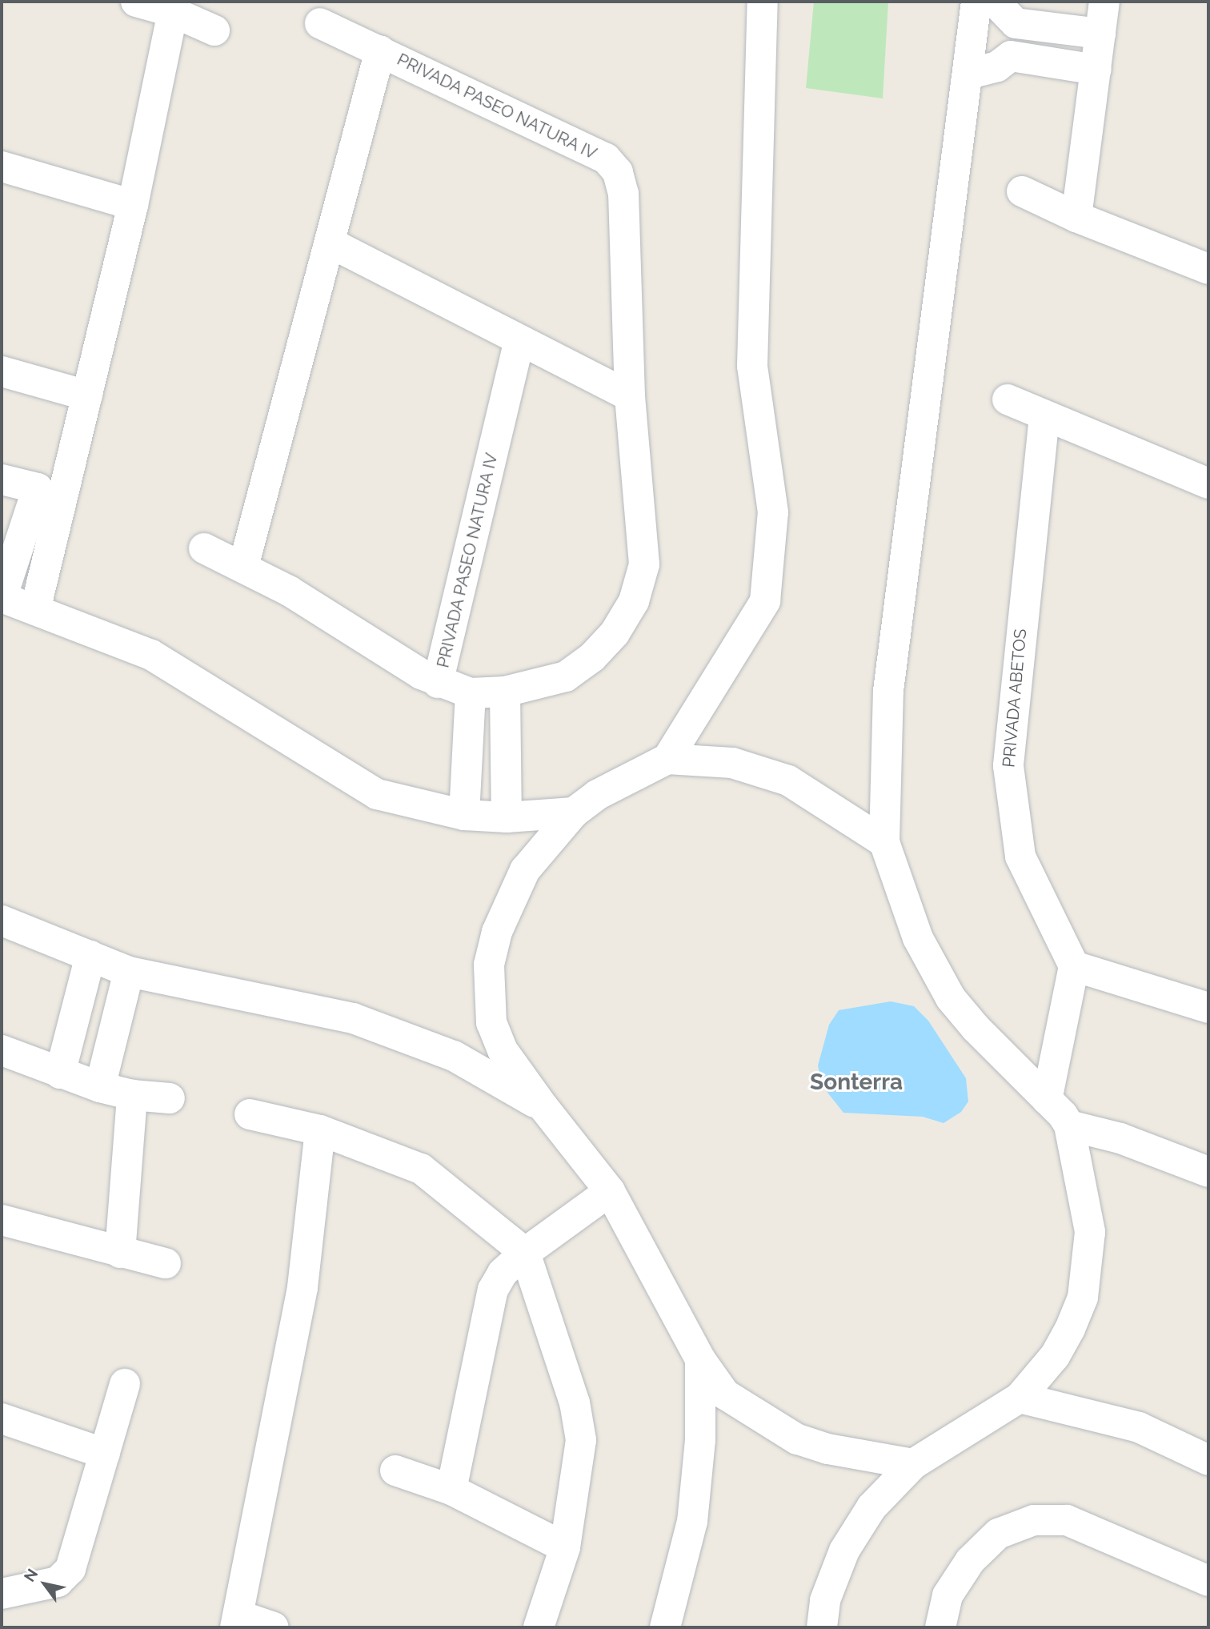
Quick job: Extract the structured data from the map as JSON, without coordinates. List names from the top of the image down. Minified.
{"streets":{"street":["PRIVADA PASEO NATURA IV","PRIVADA ABETOS"]},"districts":["Sonterra"],"north":"top left"}
